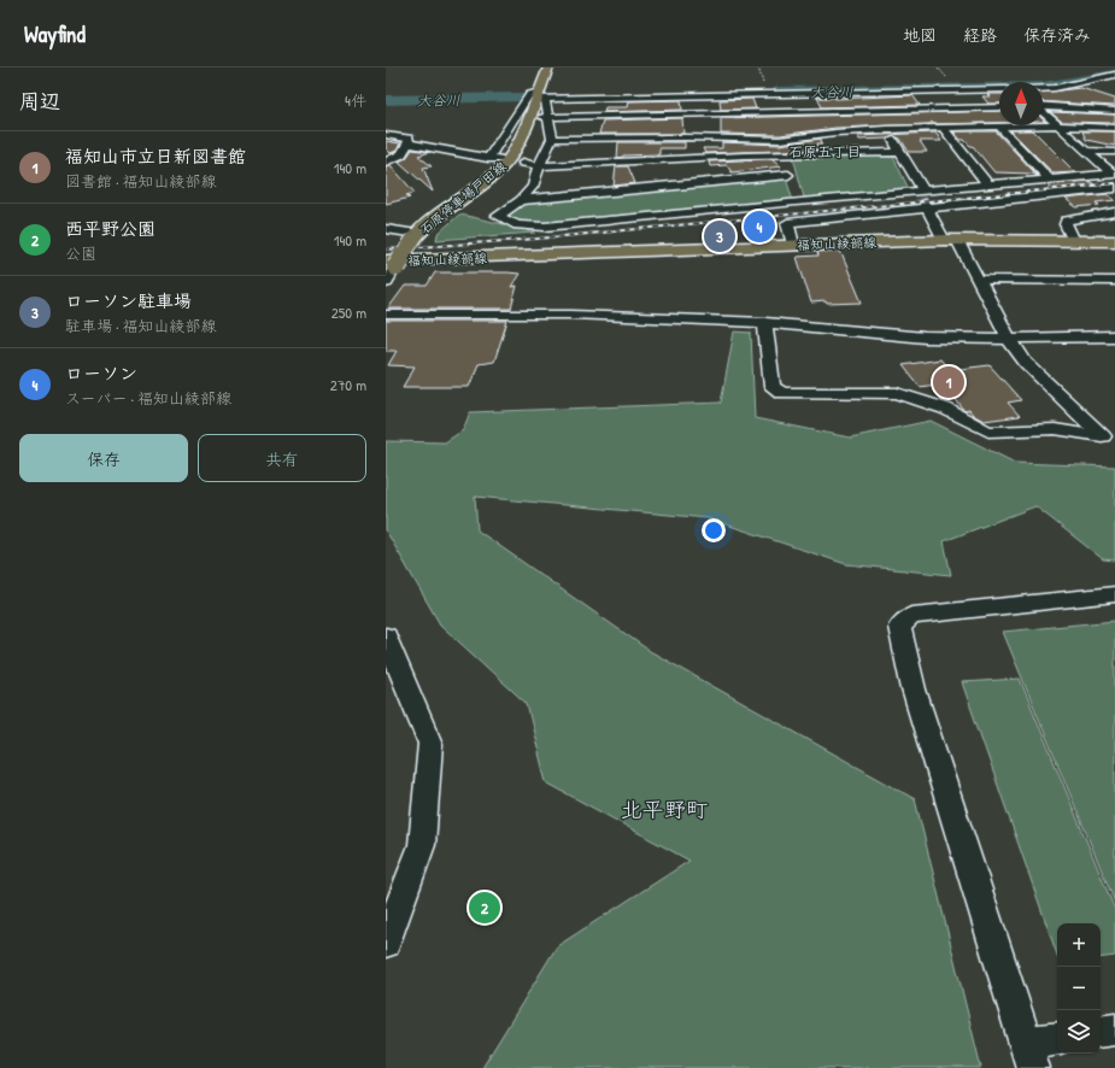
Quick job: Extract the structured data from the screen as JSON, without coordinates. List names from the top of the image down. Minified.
{"streets":{"main road":["石原停車場戸田線","福知山綾部線"]},"crossings":[["石原停車場戸田線","福知山綾部線"]],"districts":["石原五丁目","北平野町"],"water":["大谷川"],"north":"top","page":{"header":"Wayfind","nav":["地図","経路","保存済み"],"heading":["周辺","4件"],"list":[{"mark":"1","name":"福知山市立日新図書館","note":"図書館 · 福知山綾部線","value":"140 m"},{"mark":"2","name":"西平野公園","note":"公園","value":"140 m"},{"mark":"3","name":"ローソン駐車場","note":"駐車場 · 福知山綾部線","value":"250 m"},{"mark":"4","name":"ローソン","note":"スーパー · 福知山綾部線","value":"270 m"}],"pins":["4","3","1","2"],"buttons":["保存","共有"],"map_buttons":["+","−"]}}
